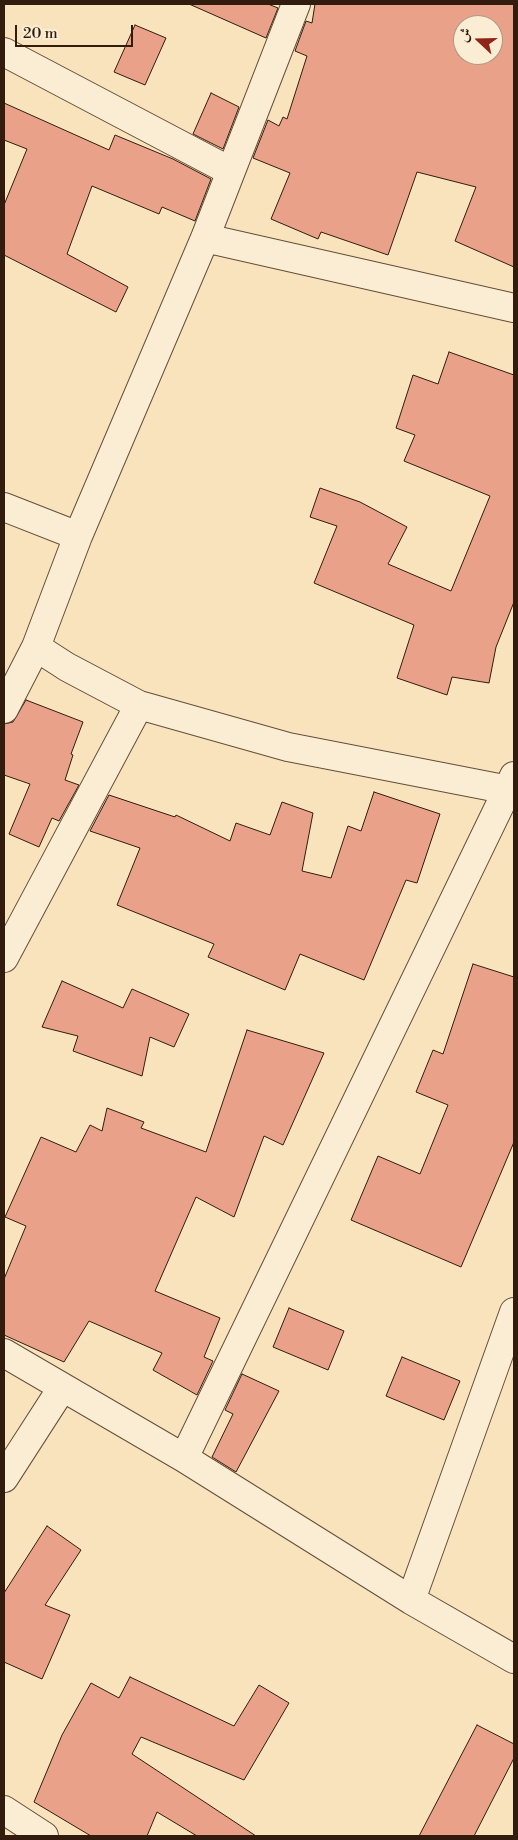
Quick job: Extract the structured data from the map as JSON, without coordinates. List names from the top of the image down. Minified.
{"scale_bar":"20 m","north":"left"}
